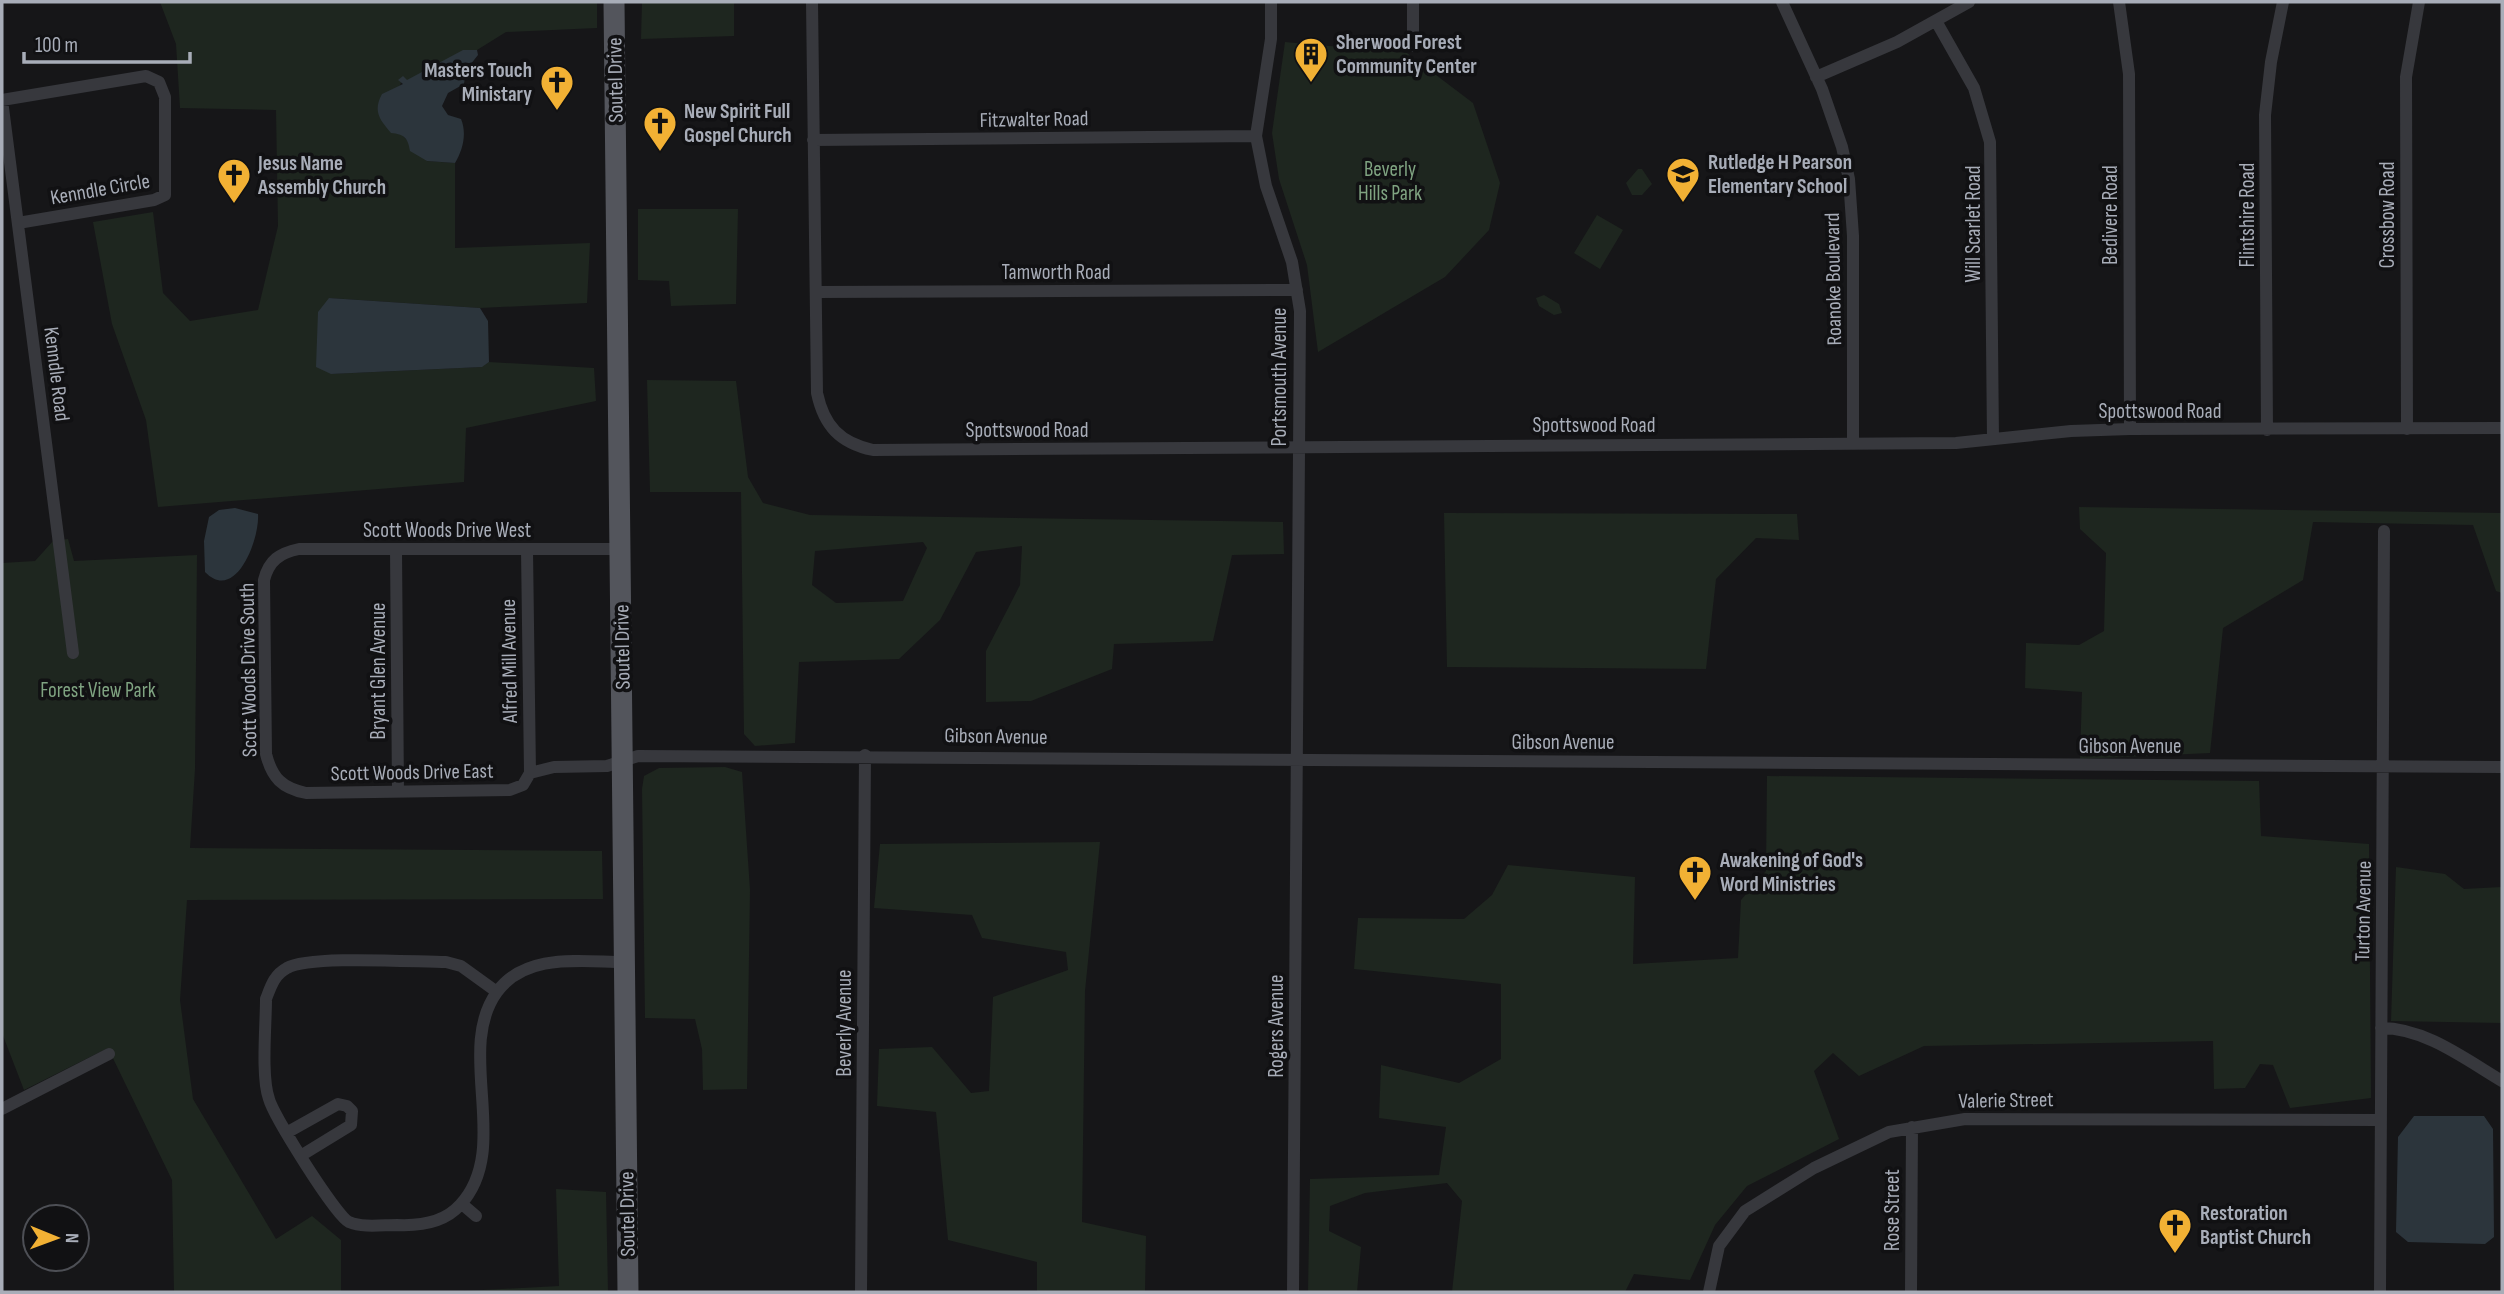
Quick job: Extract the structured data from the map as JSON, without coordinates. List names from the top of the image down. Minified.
{"streets":{"main road":["Soutel Drive"],"street":["Fitzwalter Road","Kenndle Circle","Bedivere Road","Flintshire Road","Crossbow Road","Will Scarlet Road","Tamworth Road","Roanoke Boulevard","Kenndle Road","Portsmouth Avenue","Spottswood Road","Scott Woods Drive West","Alfred Mill Avenue","Scott Woods Drive South","Bryant Glen Avenue","Gibson Avenue","Scott Woods Drive East","Turton Avenue","Beverly Avenue","Rogers Avenue","Valerie Street","Rose Street"]},"crossings":[["Soutel Drive","Scott Woods Drive West"],["Soutel Drive","Gibson Avenue"],["Soutel Drive","Scott Woods Drive East"],["Fitzwalter Road","Portsmouth Avenue"],["Fitzwalter Road","Spottswood Road"],["Kenndle Circle","Kenndle Road"],["Bedivere Road","Spottswood Road"],["Flintshire Road","Spottswood Road"],["Crossbow Road","Spottswood Road"],["Will Scarlet Road","Spottswood Road"],["Tamworth Road","Portsmouth Avenue"],["Tamworth Road","Spottswood Road"],["Roanoke Boulevard","Spottswood Road"],["Portsmouth Avenue","Spottswood Road"],["Portsmouth Avenue","Gibson Avenue"],["Portsmouth Avenue","Rogers Avenue"],["Scott Woods Drive West","Alfred Mill Avenue"],["Scott Woods Drive West","Scott Woods Drive South"],["Scott Woods Drive West","Bryant Glen Avenue"],["Alfred Mill Avenue","Scott Woods Drive East"],["Scott Woods Drive South","Scott Woods Drive East"],["Bryant Glen Avenue","Scott Woods Drive East"],["Gibson Avenue","Scott Woods Drive East"],["Gibson Avenue","Turton Avenue"],["Gibson Avenue","Beverly Avenue"],["Gibson Avenue","Rogers Avenue"],["Turton Avenue","Valerie Street"],["Valerie Street","Rose Street"]],"parks":["Beverly Hills Park","Forest View Park"],"places":{"building":["Sherwood Forest Community Center"],"church":["Masters Touch Ministary","New Spirit Full Gospel Church","Jesus Name Assembly Church","Awakening of God's Word Ministries","Restoration Baptist Church"],"school or university":["Rutledge H Pearson Elementary School"]},"scale_bar":"100 m","north":"right"}
